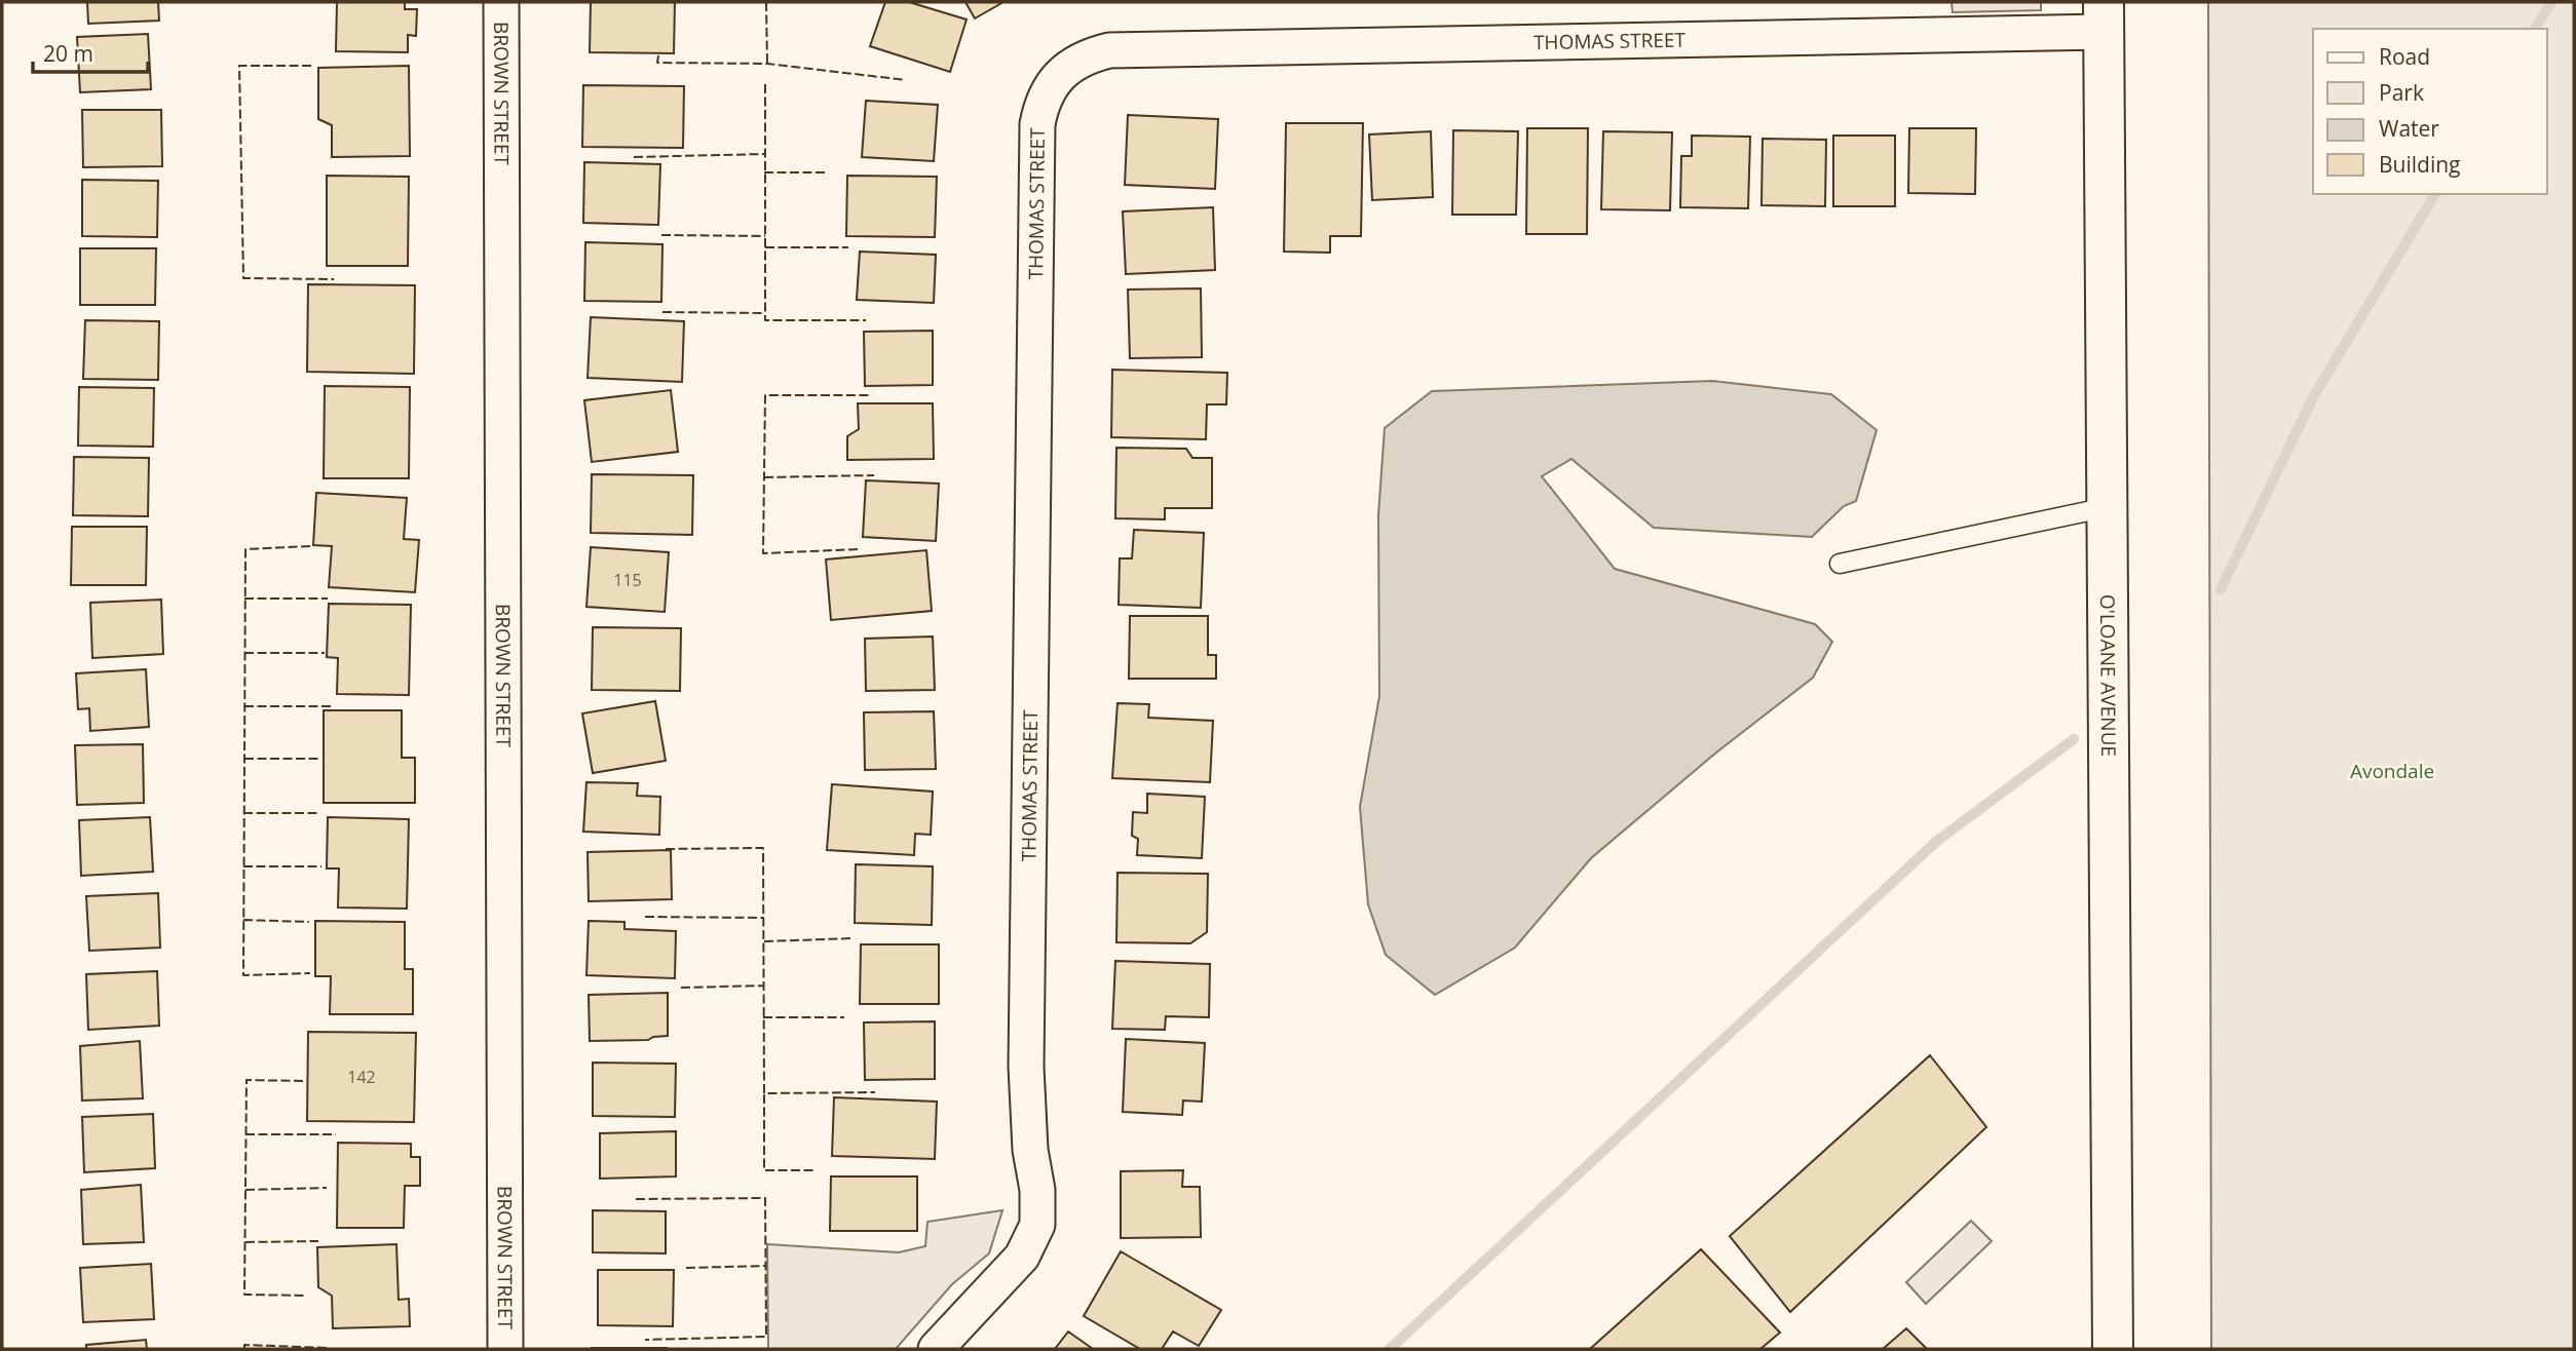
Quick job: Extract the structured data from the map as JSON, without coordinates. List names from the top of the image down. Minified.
{"streets":{"street":["THOMAS STREET","BROWN STREET","O'LOANE AVENUE"]},"crossings":[["THOMAS STREET","O'LOANE AVENUE"]],"parks":["Avondale"],"house_numbers":["115","142"],"legend":["Road","Park","Water","Building"],"scale_bar":"20 m"}
